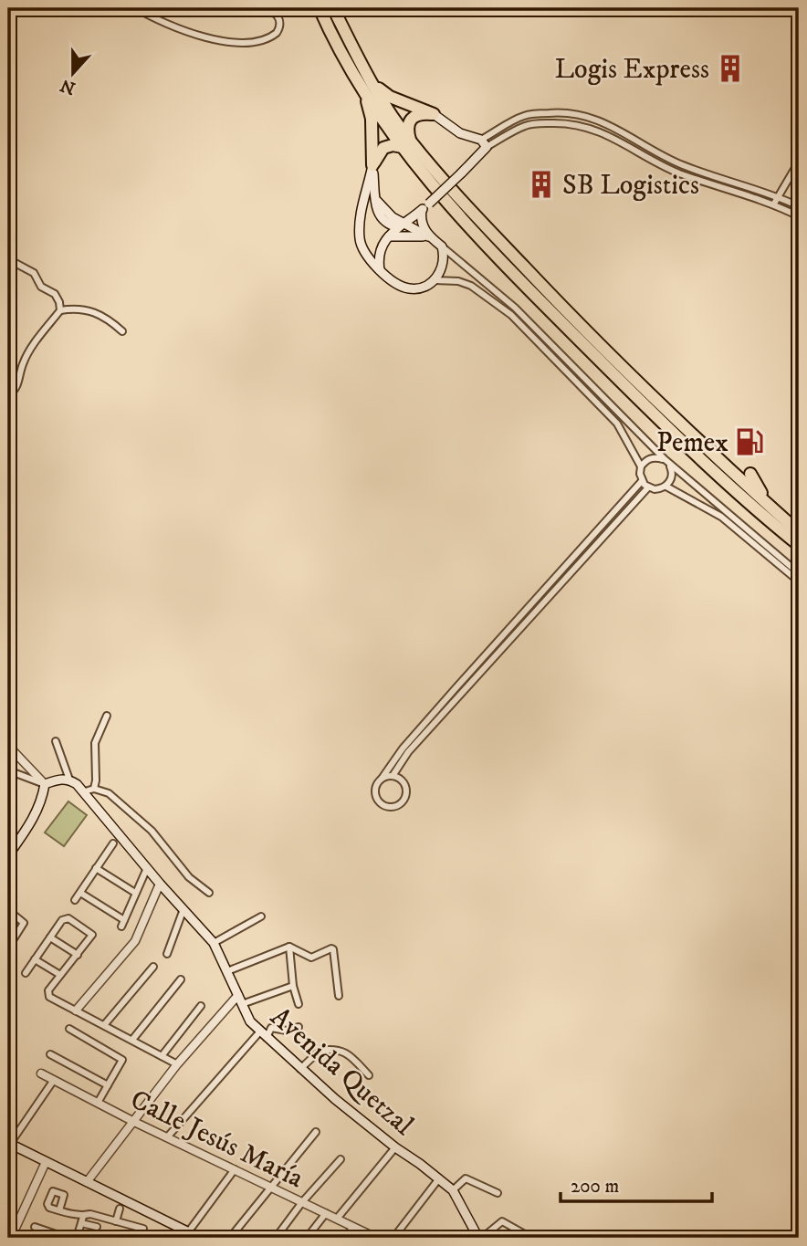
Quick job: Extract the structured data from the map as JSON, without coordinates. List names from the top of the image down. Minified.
{"streets":{"main road":["Avenida Quetzal"],"street":["Calle Jesús María"]},"places":{"building":["Logis Express","SB Logistics"],"fuel station":["Pemex"]},"scale_bar":"200 m","north":"bottom"}
